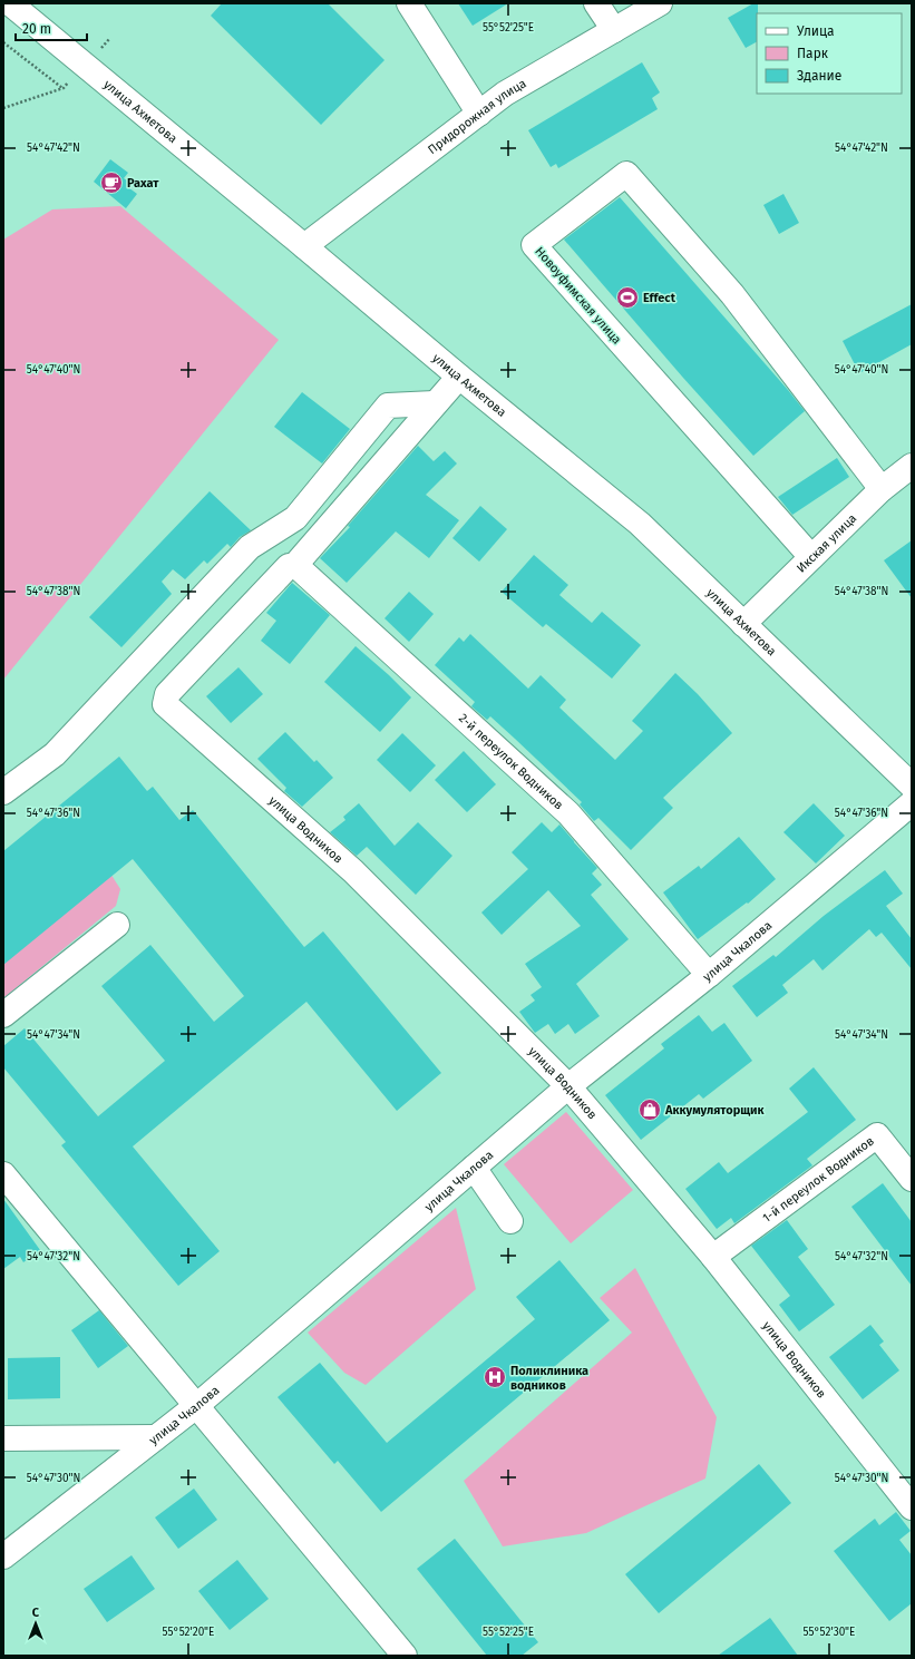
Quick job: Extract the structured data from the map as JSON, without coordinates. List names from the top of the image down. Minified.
{"streets":{"street":["улица Ахметова","Придорожная улица","Новоуфимская улица","Икская улица","2-й переулок Водников","улица Водников","улица Чкалова","1-й переулок Водников"]},"crossings":[["улица Ахметова","Придорожная улица"],["улица Ахметова","Икская улица"],["Новоуфимская улица","Икская улица"],["2-й переулок Водников","улица Водников"],["2-й переулок Водников","улица Чкалова"],["улица Водников","улица Чкалова"],["улица Водников","1-й переулок Водников"]],"places":{"cafe":["Рахат"],"sports":["Effect"],"shop":["Аккумуляторщик"],"hospital":["Поликлиника водников"]},"legend":["Улица","Парк","Здание"],"scale_bar":"20 m","north":"top","coordinates":["55°52'25\"E","54°47'42\"N","54°47'40\"N","54°47'38\"N","54°47'36\"N","54°47'34\"N","54°47'32\"N","54°47'30\"N","55°52'20\"E","55°52'30\"E"]}
